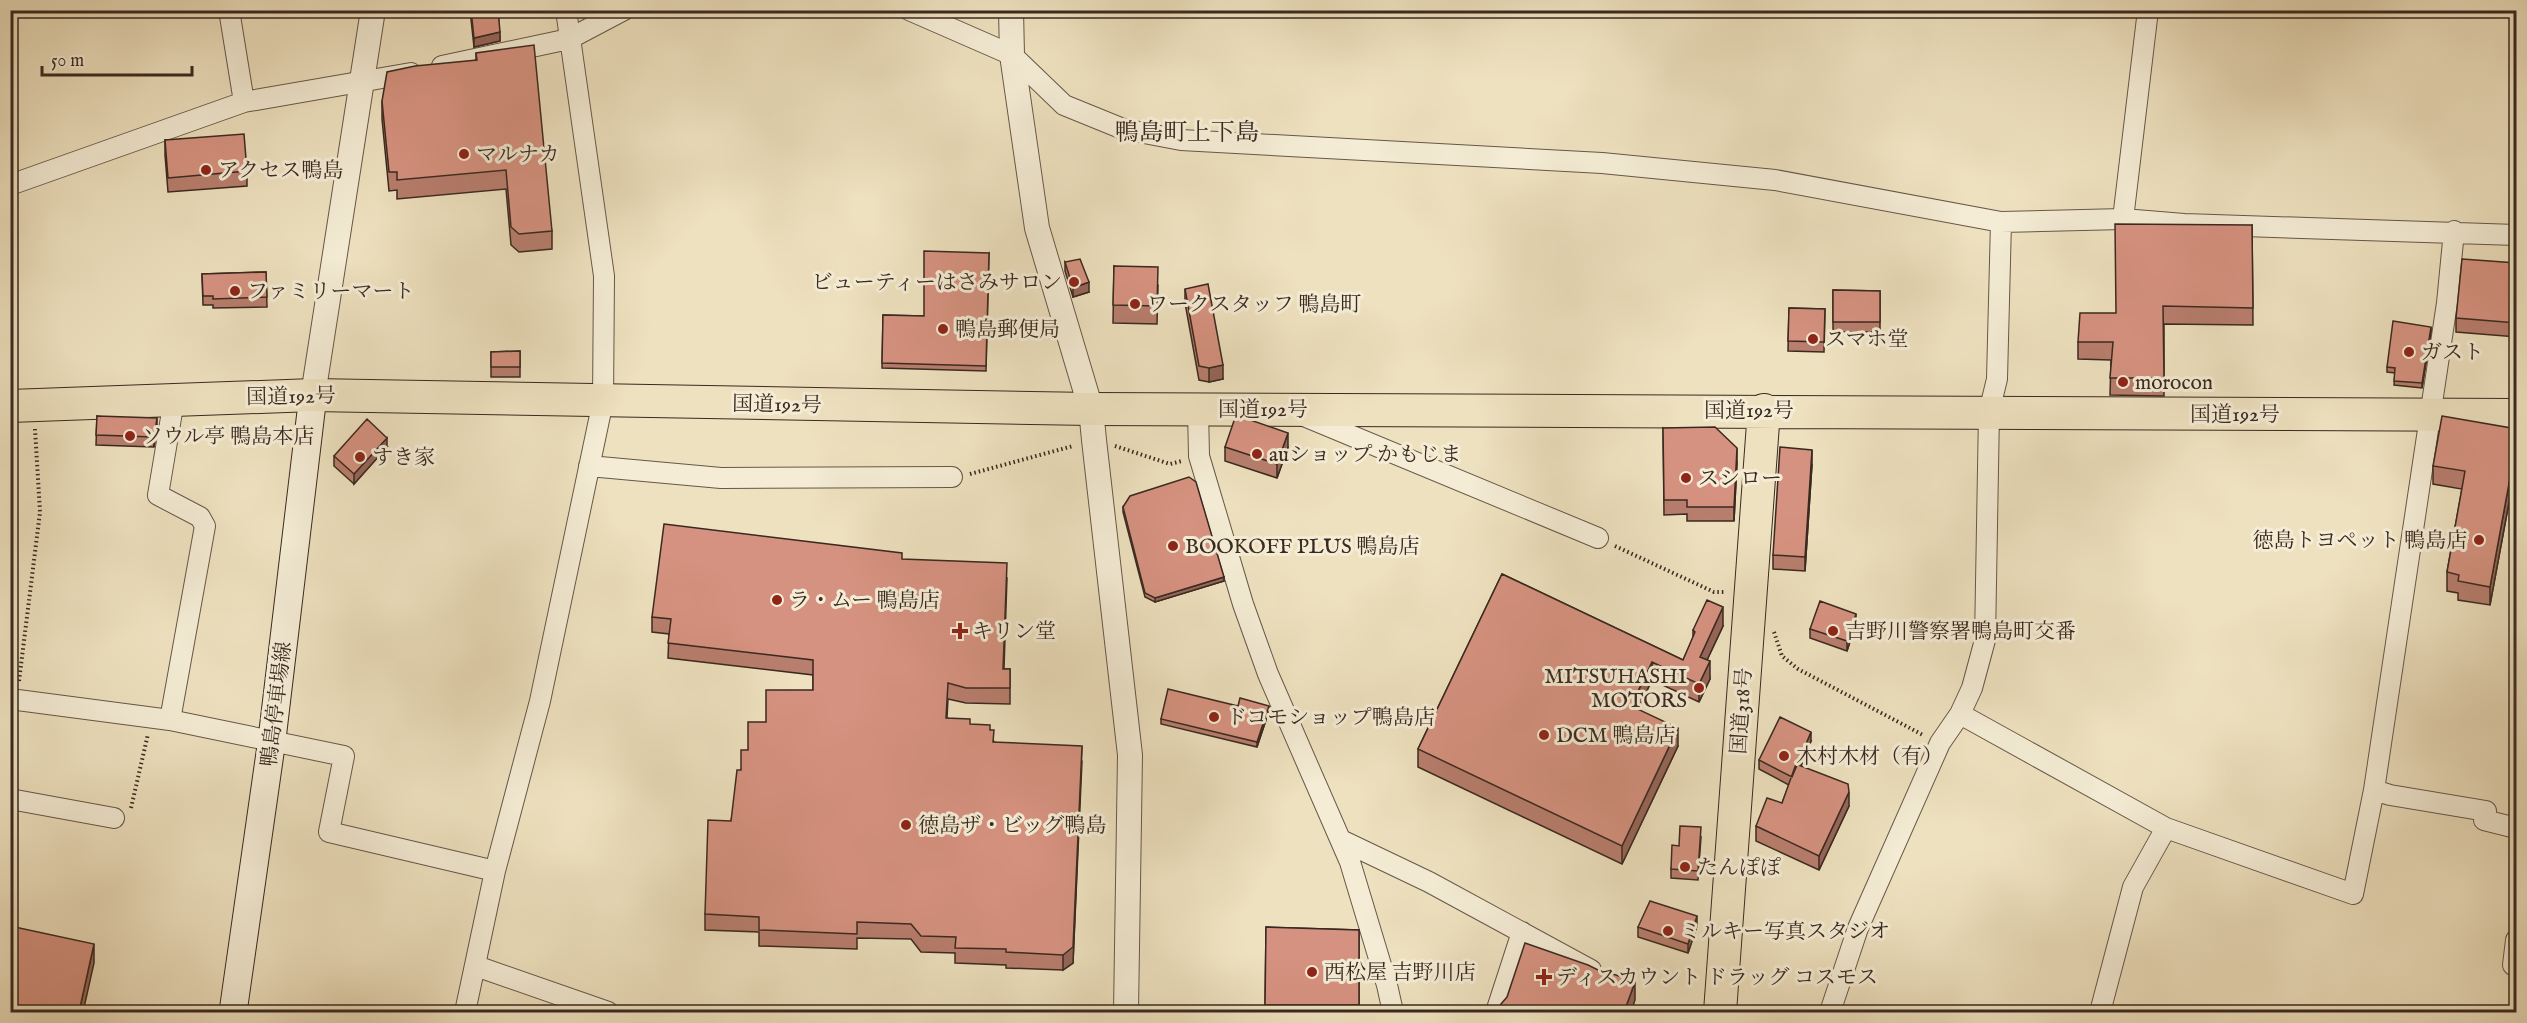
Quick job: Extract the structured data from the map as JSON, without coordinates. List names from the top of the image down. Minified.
{"streets":{"highway":["国道192号","国道318号"],"main road":["鴨島停車場線"]},"crossings":[["国道192号","鴨島停車場線"],["国道192号","国道318号"]],"districts":["鴨島町上下島"],"places":{"other":["マルナカ","アクセス鴨島","ビューティーはさみサロン","ファミリーマート","ワークスタッフ 鴨島町","鴨島郵便局","スマホ堂","ガスト","morocon","ソウル亭 鴨島本店","auショップ かもじま","すき家","スシロー","徳島トヨペット 鴨島店","BOOKOFF PLUS 鴨島店","ラ・ムー 鴨島店","吉野川警察署鴨島町交番","MITSUHASHI MOTORS","ドコモショップ鴨島店","DCM 鴨島店","木村木材（有）","徳島ザ・ビッグ鴨島","たんぽぽ","ミルキー写真スタジオ","西松屋 吉野川店"],"health":["キリン堂","ディスカウント ドラッグ コスモス"]},"scale_bar":"50 m"}
